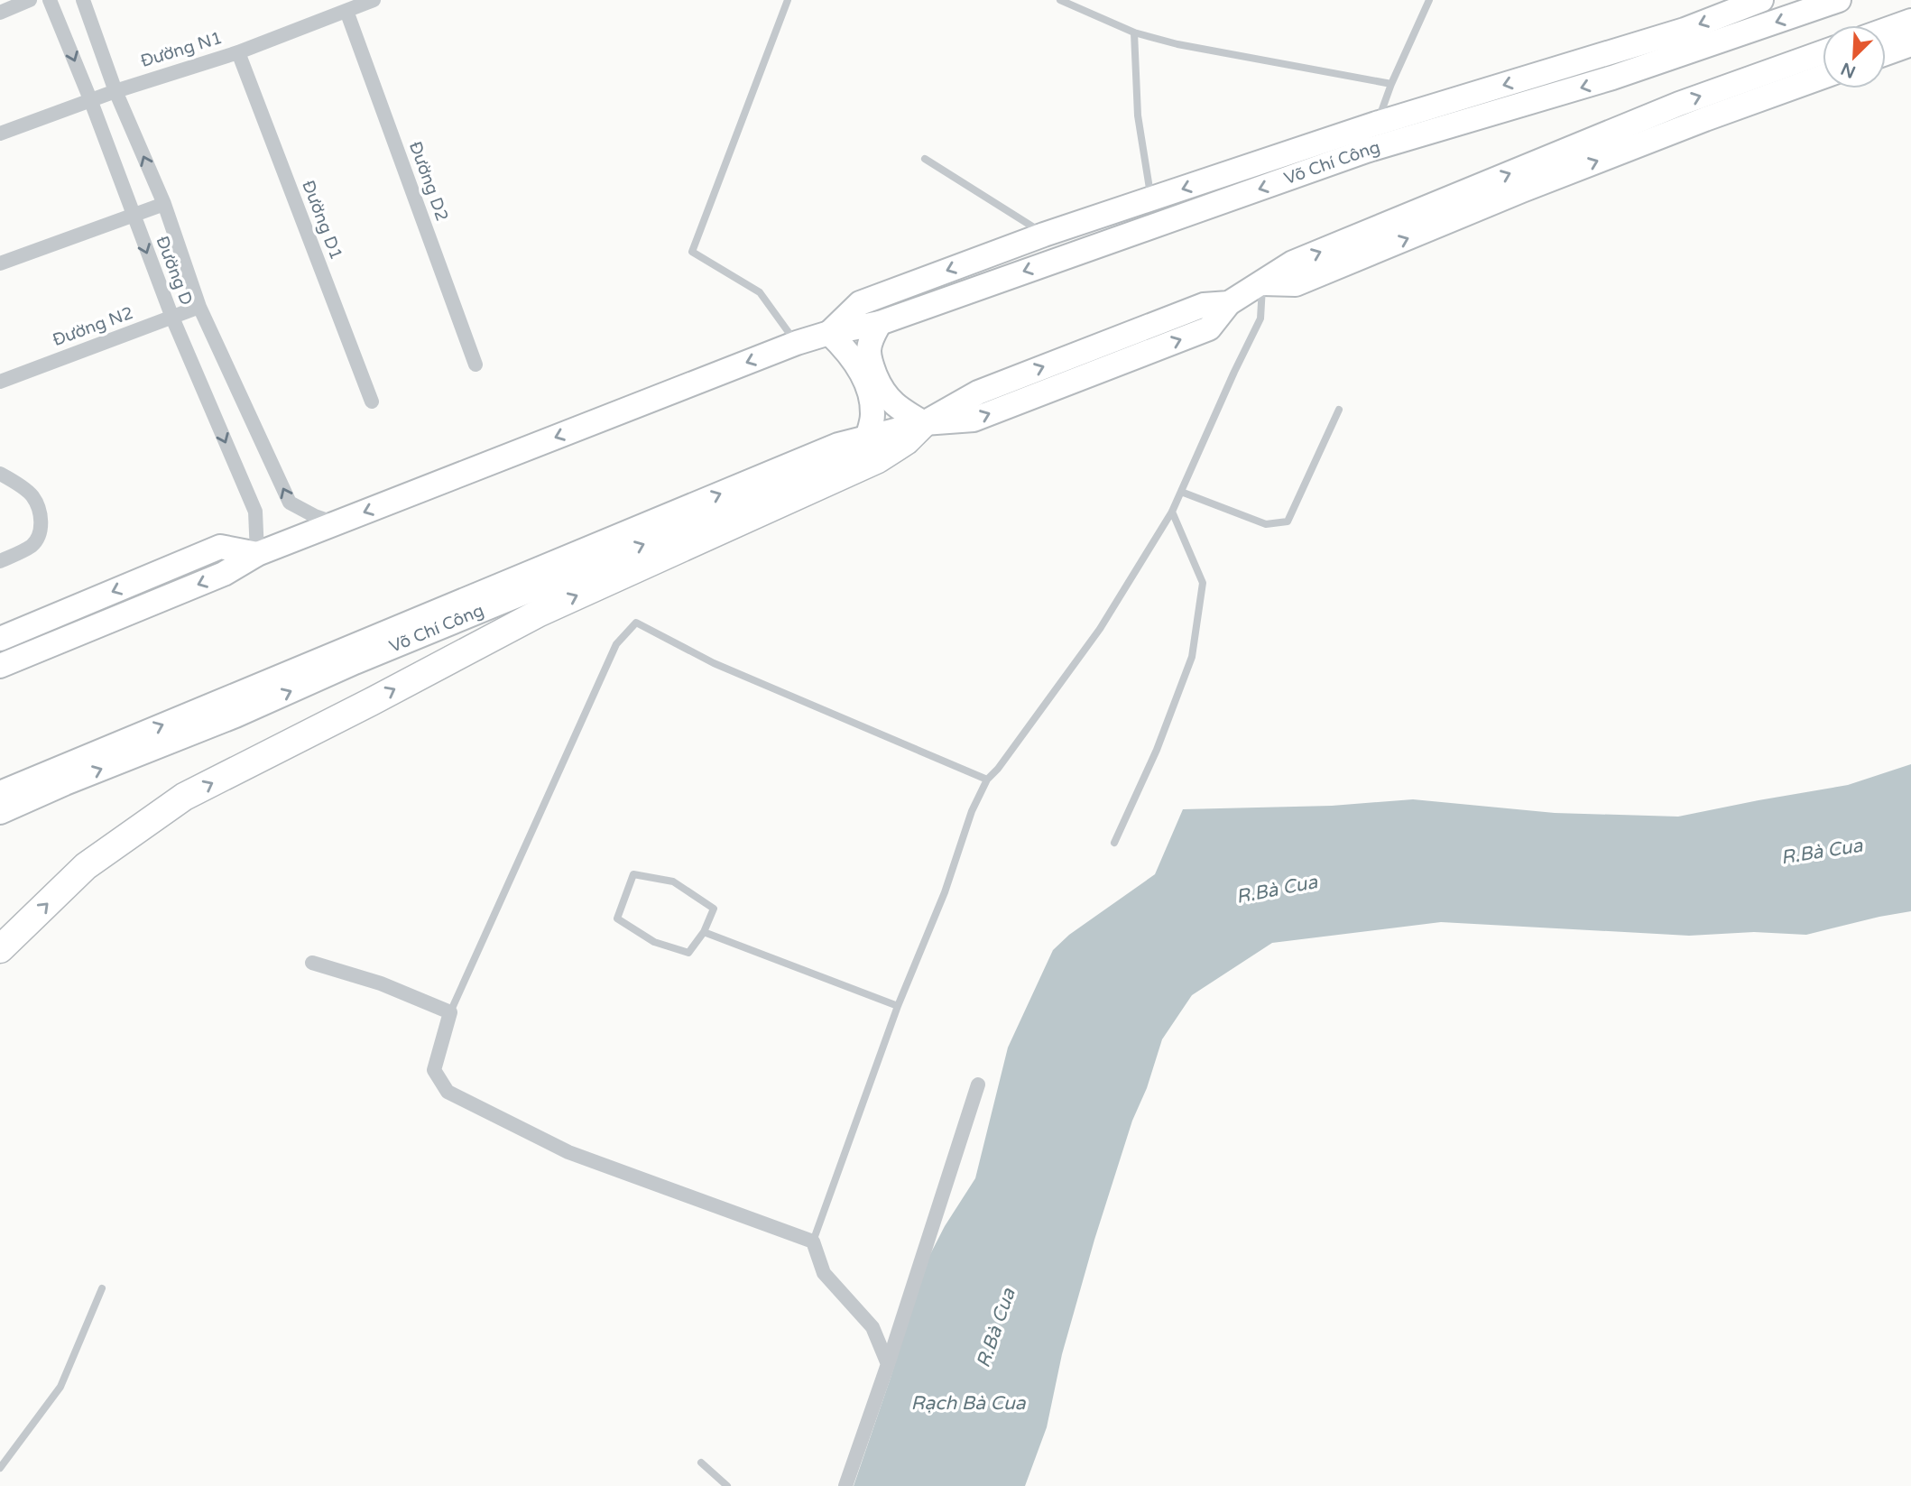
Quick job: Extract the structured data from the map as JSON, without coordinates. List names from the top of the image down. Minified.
{"streets":{"main road":["Võ Chí Công"],"street":["Đường N1","Đường D2","Đường D1","Đường D","Đường N2"]},"crossings":[["Đường N1","Đường D2"],["Đường N1","Đường D1"],["Đường N1","Đường D"],["Võ Chí Công","Đường D"],["Đường D","Đường N2"]],"water":["R.Bà Cua","Rạch Bà Cua"],"north":"bottom left"}
